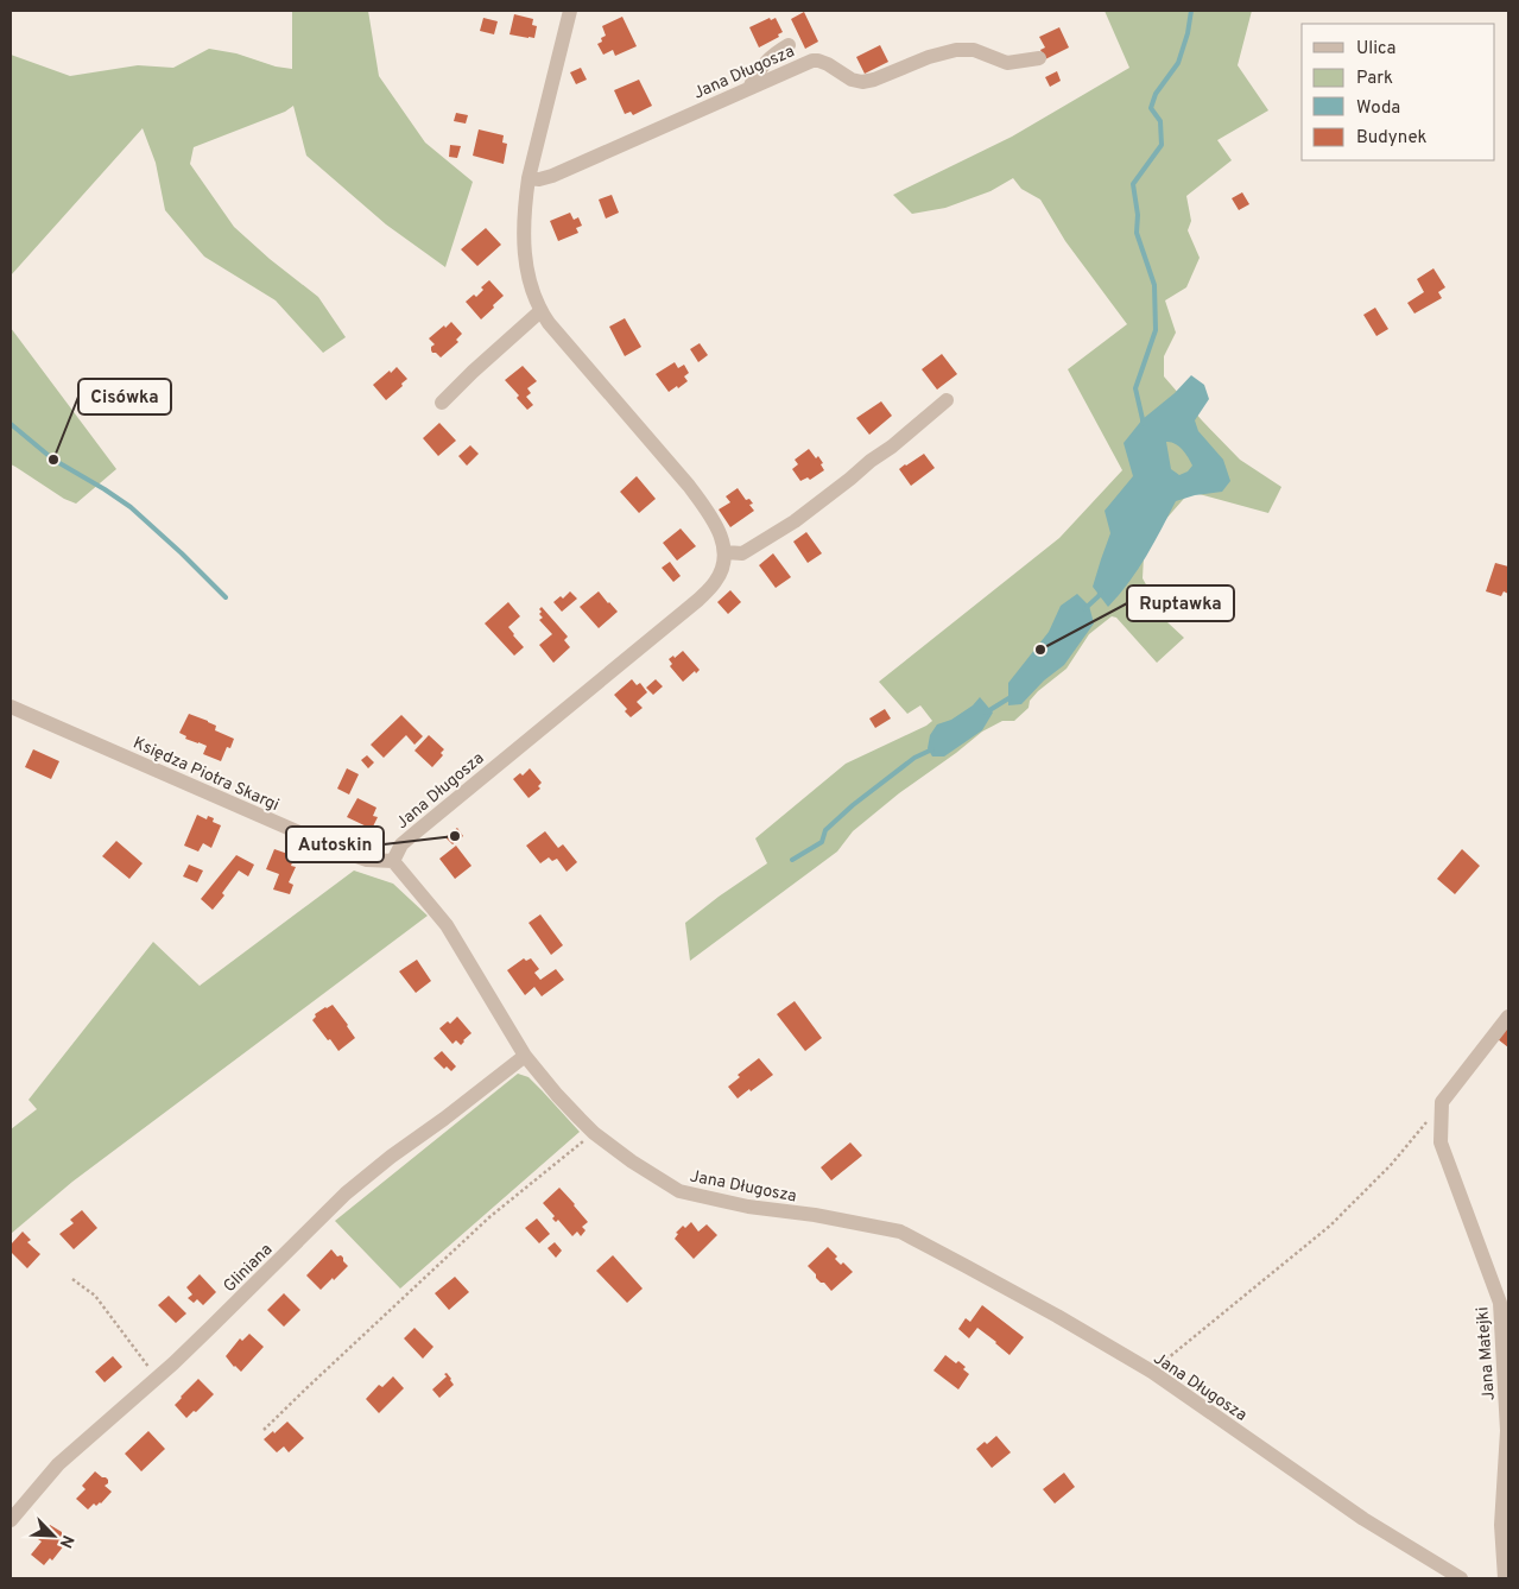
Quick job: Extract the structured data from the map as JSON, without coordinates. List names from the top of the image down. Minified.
{"streets":{"street":["Jana Długosza","Księdza Piotra Skargi","Gliniana","Jana Matejki"]},"crossings":[["Jana Długosza","Księdza Piotra Skargi"],["Jana Długosza","Gliniana"]],"places":["Cisówka","Ruptawka","Autoskin"],"legend":["Ulica","Park","Woda","Budynek"],"north":"bottom right"}
